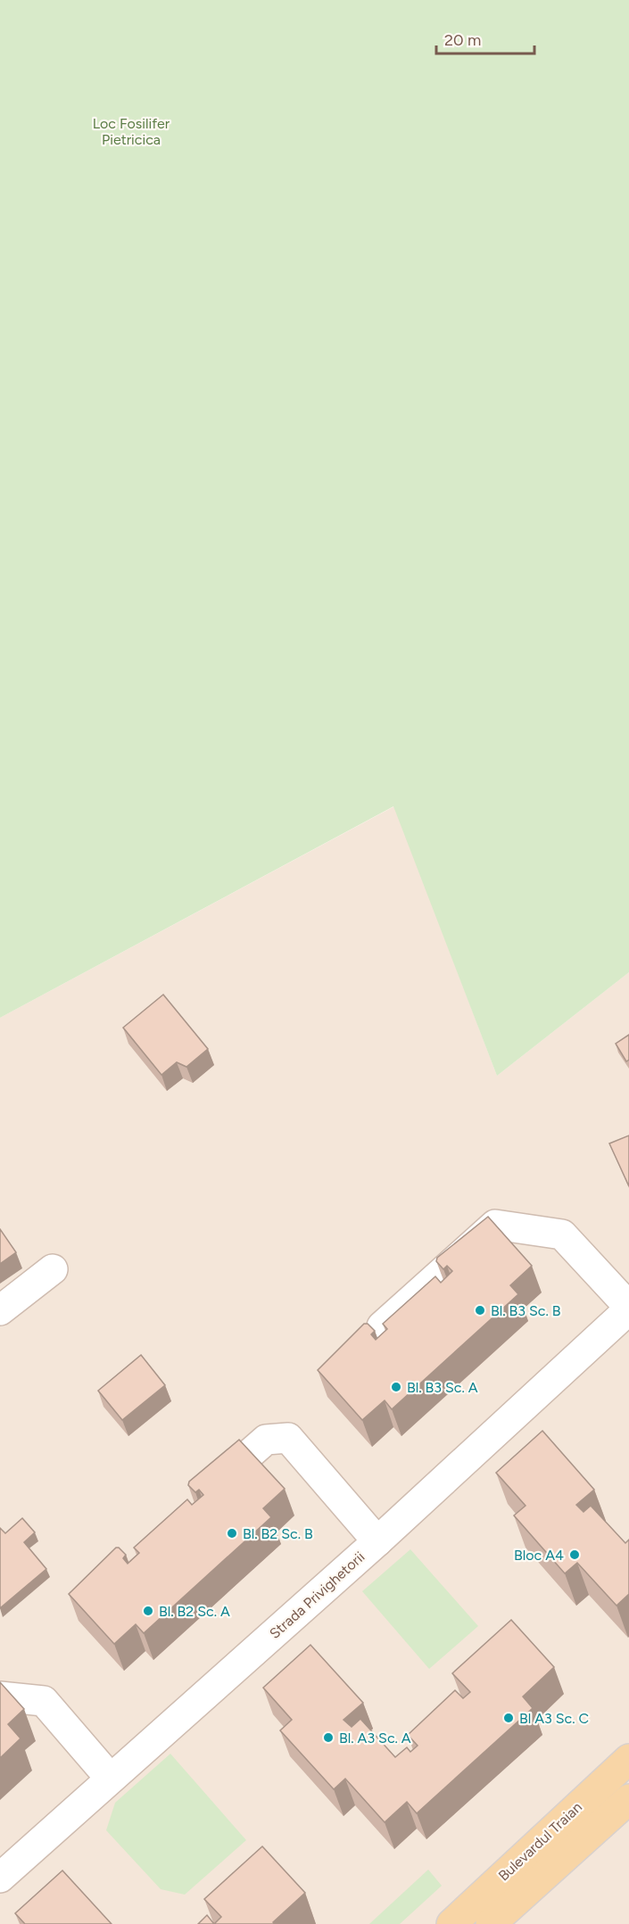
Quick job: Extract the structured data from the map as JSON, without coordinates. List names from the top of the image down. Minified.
{"streets":{"main road":["Bulevardul Traian"],"street":["Strada Privighetorii"]},"parks":["Loc Fosilifer Pietricica"],"places":["Bl. B3 Sc. B","Bl. B3 Sc. A","Bl. B2 Sc. B","Bloc A4","Bl. B2 Sc. A","Bl A3 Sc. C","Bl. A3 Sc. A"],"scale_bar":"20 m"}
